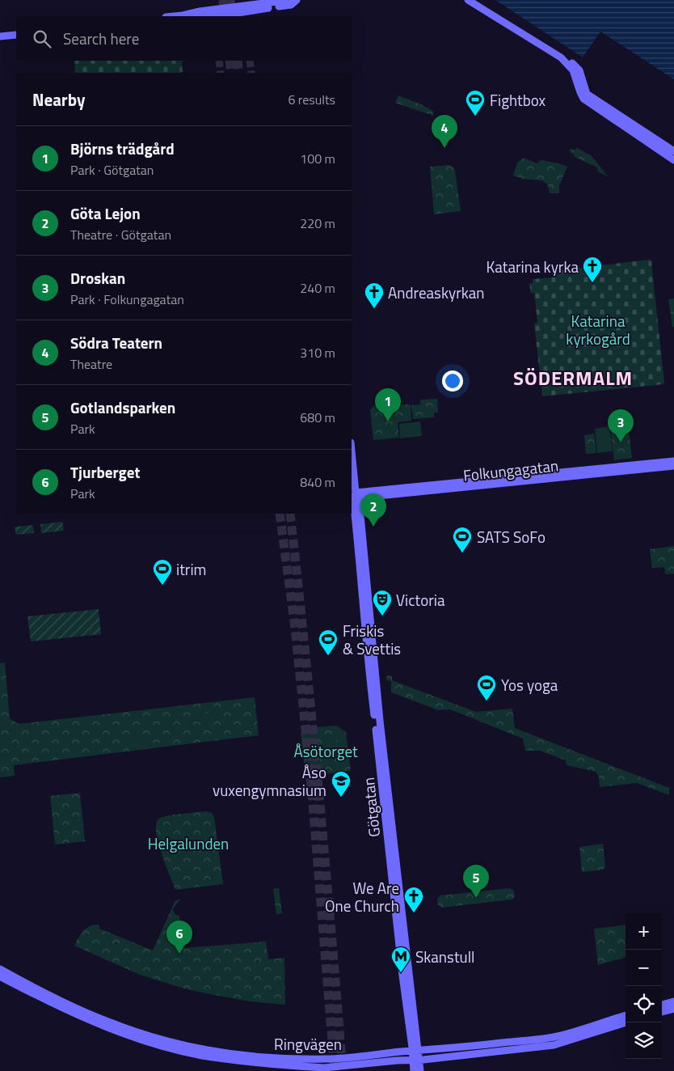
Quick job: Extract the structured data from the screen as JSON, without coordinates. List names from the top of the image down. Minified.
{"streets":{"main road":["Folkungagatan","Götgatan","Ringvägen"]},"crossings":[["Folkungagatan","Götgatan"],["Götgatan","Ringvägen"]],"districts":["SÖDERMALM"],"parks":["Katarina kyrkogård","Åsötorget","Helgalunden"],"places":{"sports":["Fightbox","SATS SoFo","itrim","Friskis & Svettis","Yos yoga"],"church":["Katarina kyrka","Andreaskyrkan","We Are One Church"],"theatre":["Victoria"],"school or university":["Åso vuxengymnasium"],"metro station":["Skanstull"]},"page":{"search":"Search here","heading":["Nearby","6 results"],"pins":["4","1","3","2","5","6"],"list":[{"mark":"1","name":"Björns trädgård","note":"Park · Götgatan","value":"100 m"},{"mark":"2","name":"Göta Lejon","note":"Theatre · Götgatan","value":"220 m"},{"mark":"3","name":"Droskan","note":"Park · Folkungagatan","value":"240 m"},{"mark":"4","name":"Södra Teatern","note":"Theatre","value":"310 m"},{"mark":"5","name":"Gotlandsparken","note":"Park","value":"680 m"},{"mark":"6","name":"Tjurberget","note":"Park","value":"840 m"}],"map_buttons":["+","−"]}}
